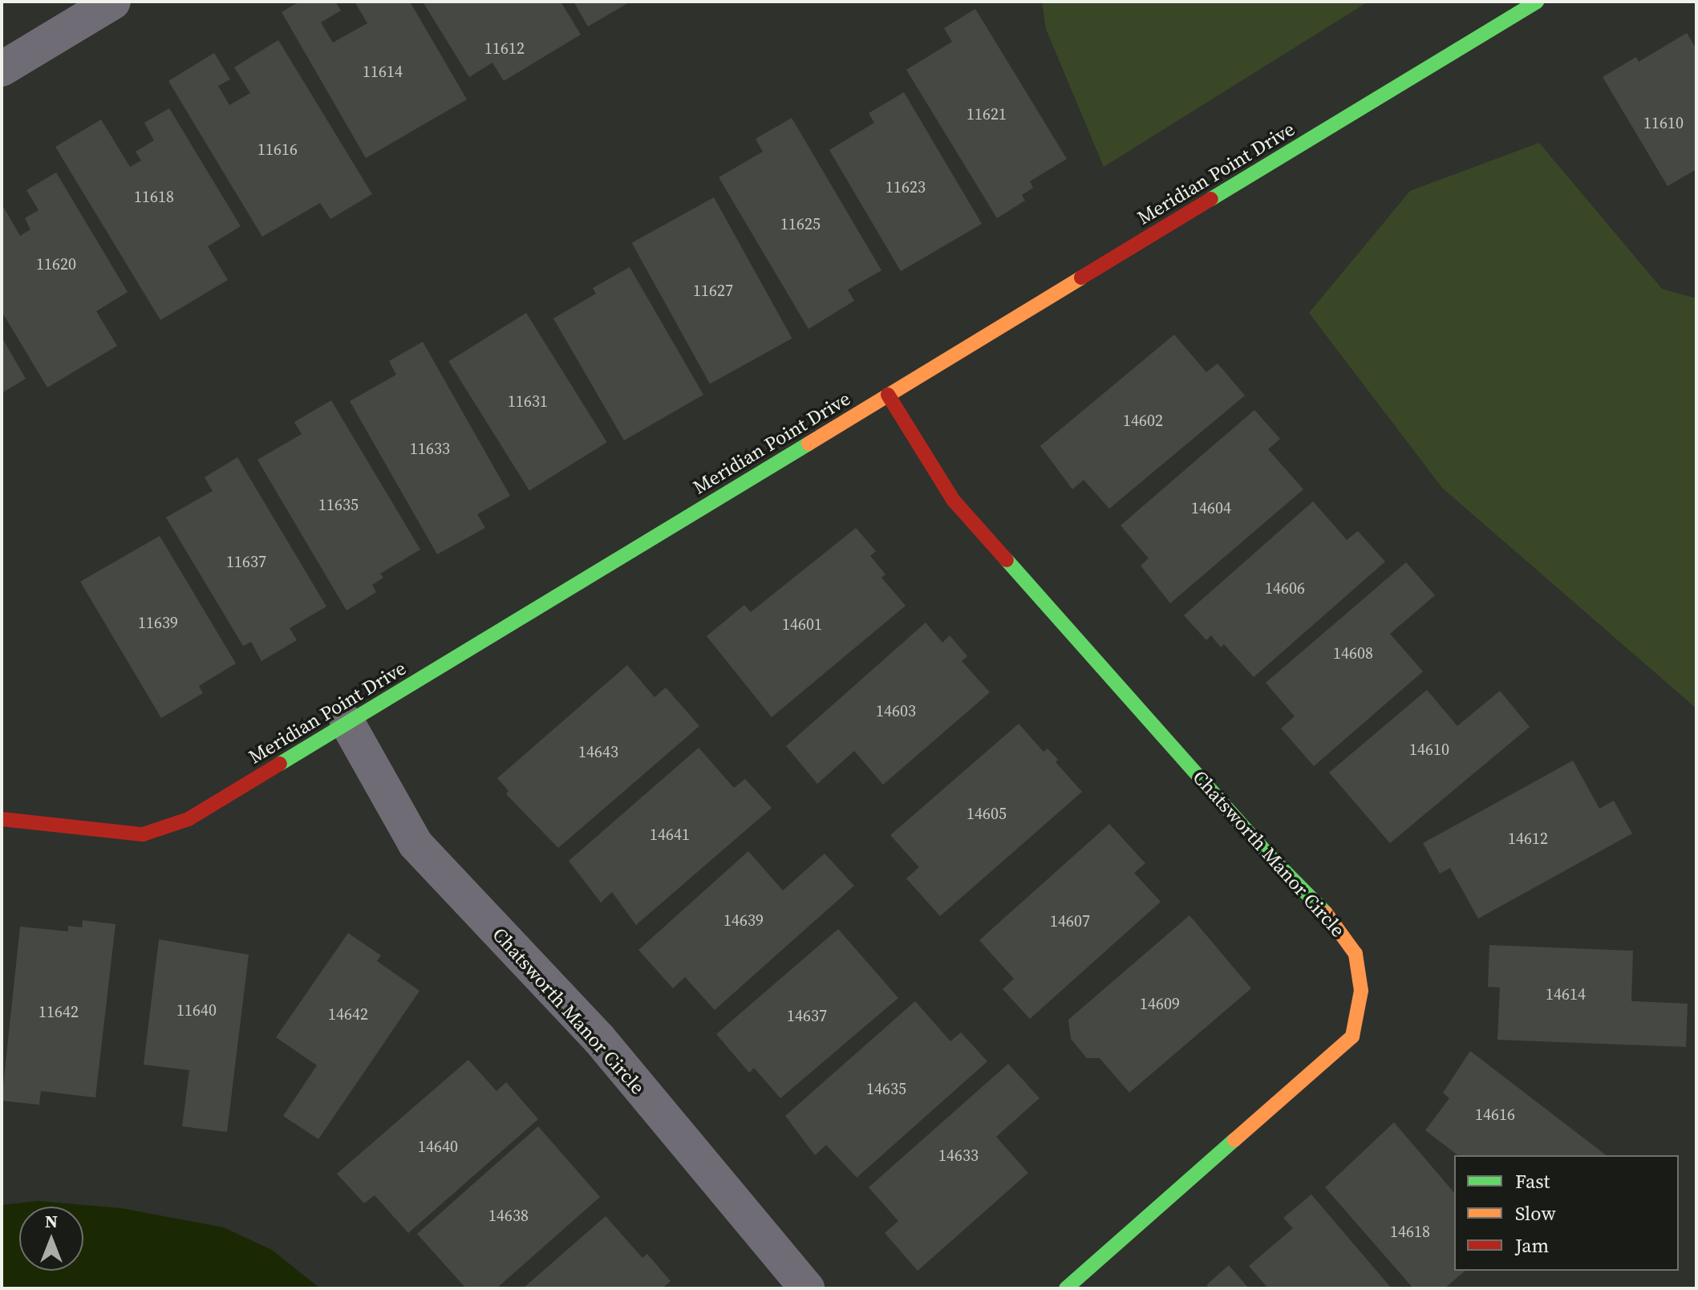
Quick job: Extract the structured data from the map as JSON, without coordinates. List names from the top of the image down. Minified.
{"streets":{"street":["Meridian Point Drive","Chatsworth Manor Circle"]},"crossings":[["Meridian Point Drive","Chatsworth Manor Circle"]],"house_numbers":["11612","11614","11621","11610","11616","11623","11618","11625","11620","11627","11631","14602","11633","11635","14604","11637","14606","11639","14601","14608","14603","14610","14643","14605","14641","14612","14639","14607","14614","14609","11640","11642","14642","14637","14635","14616","14640","14633","14638","14618"],"legend":["Fast","Slow","Jam"],"north":"top"}
